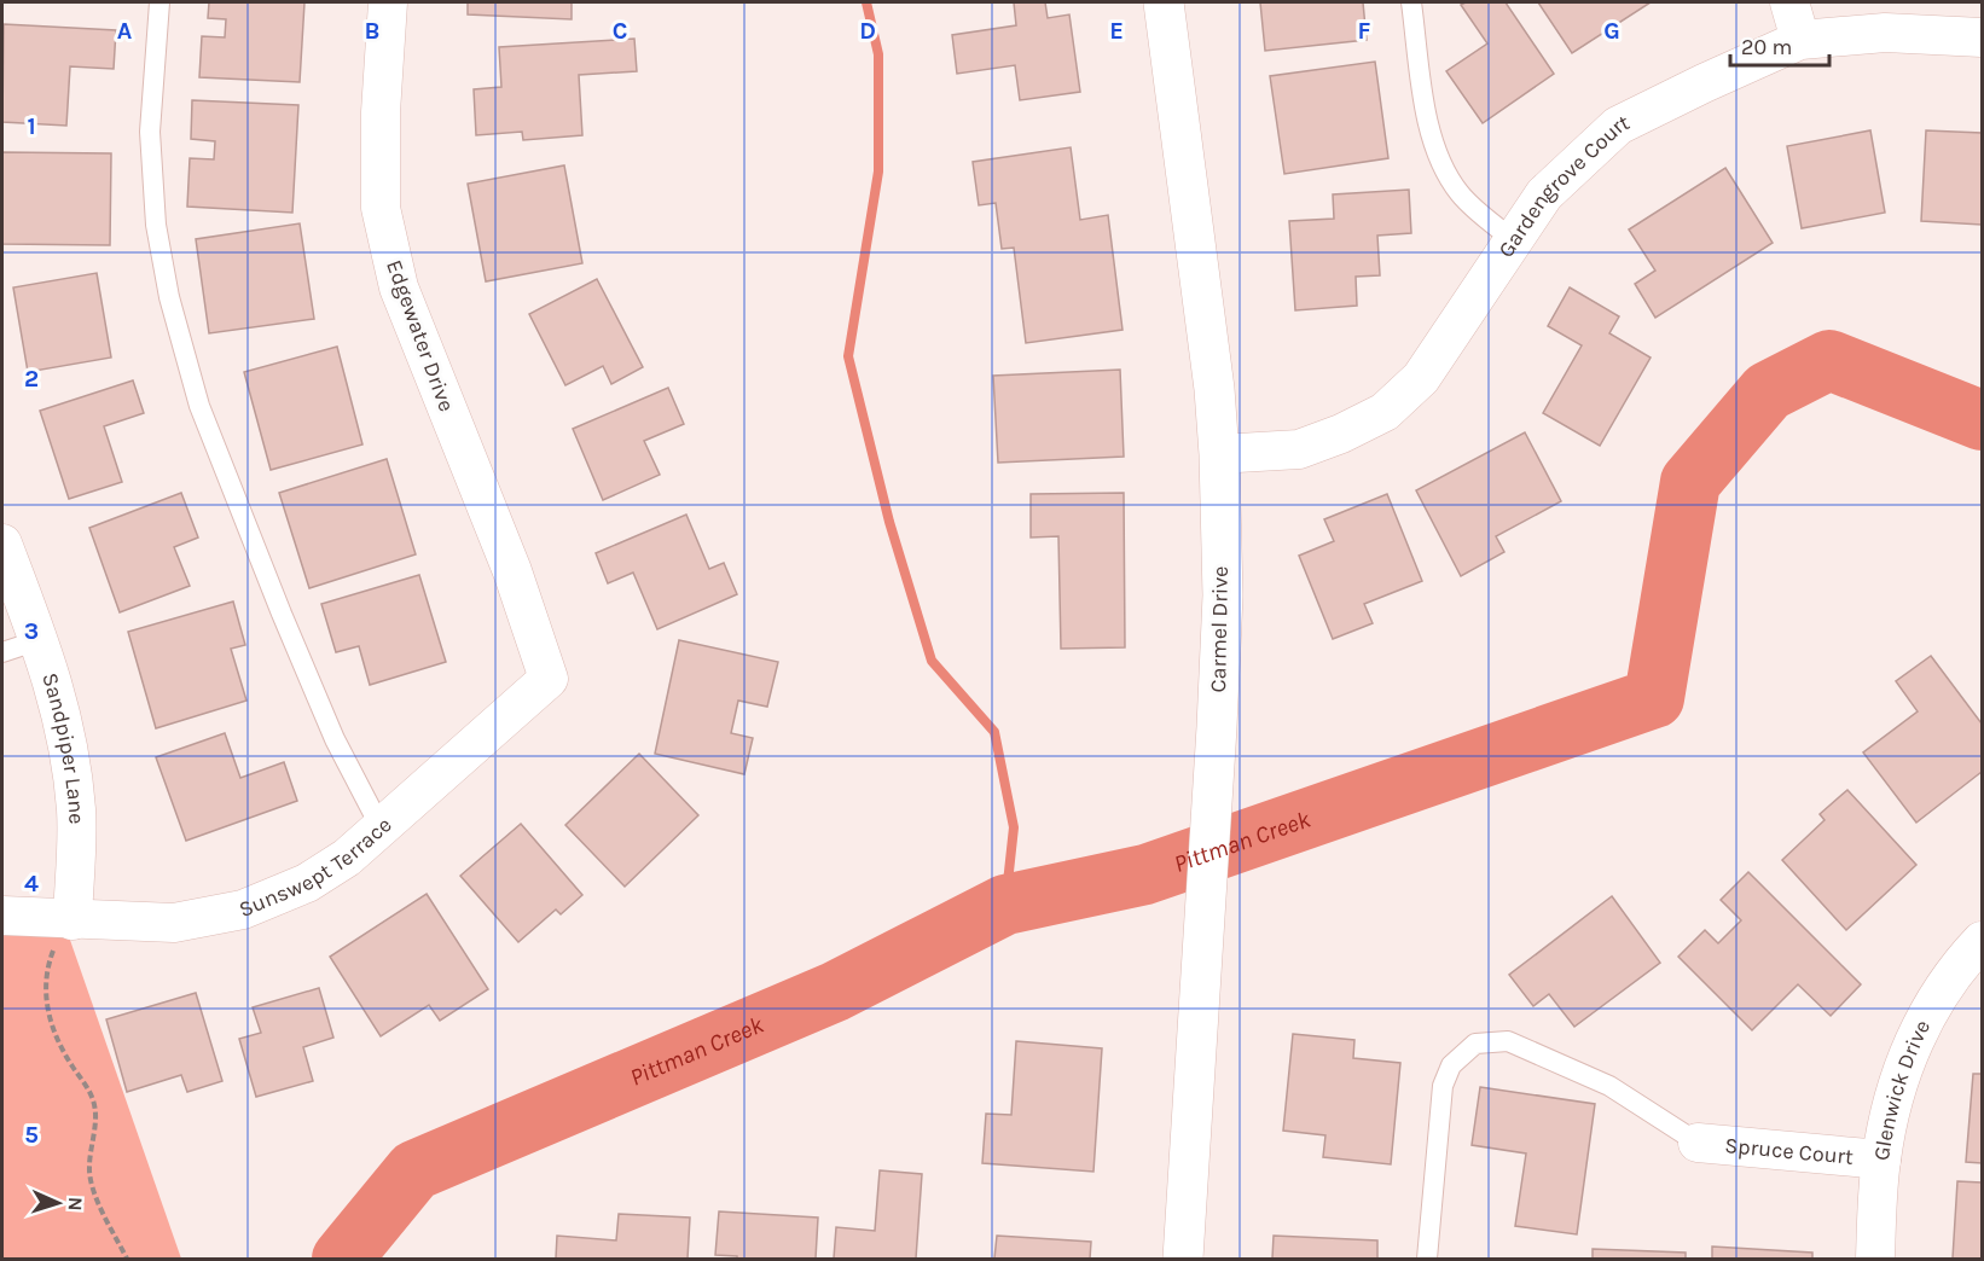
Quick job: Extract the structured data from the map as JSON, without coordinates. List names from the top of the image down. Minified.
{"streets":{"street":["Gardengrove Court","Edgewater Drive","Carmel Drive","Sandpiper Lane","Sunswept Terrace","Glenwick Drive","Spruce Court"]},"crossings":[["Gardengrove Court","Carmel Drive"],["Edgewater Drive","Sunswept Terrace"],["Sandpiper Lane","Sunswept Terrace"],["Glenwick Drive","Spruce Court"]],"water":["Pittman Creek"],"scale_bar":"20 m","north":"right","grid":{"columns":["A","B","C","D","E","F","G"],"rows":["1","2","3","4","5"]}}
